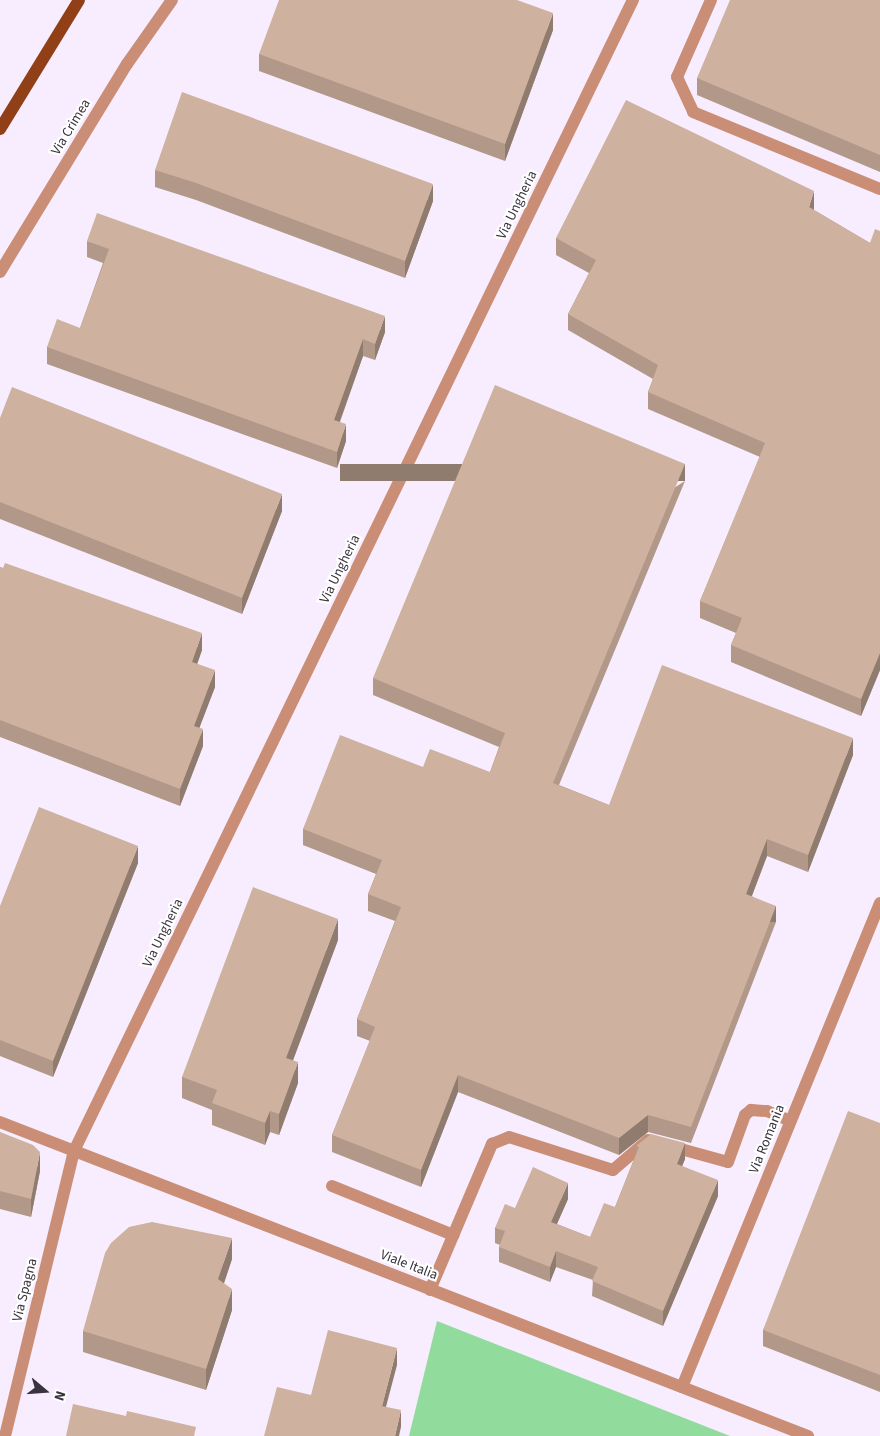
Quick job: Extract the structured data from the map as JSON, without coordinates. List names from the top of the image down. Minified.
{"streets":{"street":["Via Crimea","Via Ungheria","Via Romania","Viale Italia","Via Spagna"]},"crossings":[["Via Ungheria","Viale Italia"],["Via Ungheria","Via Spagna"],["Via Romania","Viale Italia"],["Viale Italia","Via Spagna"]],"north":"right"}
